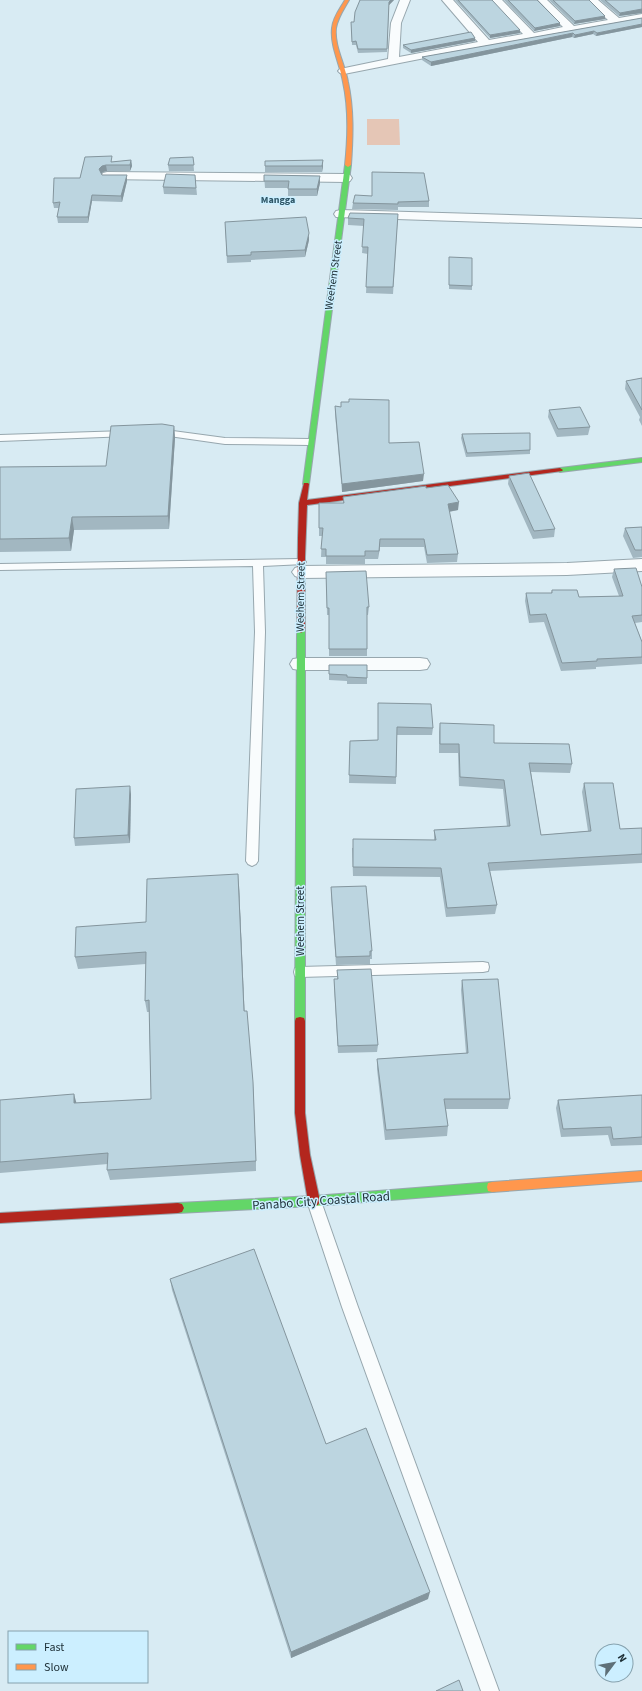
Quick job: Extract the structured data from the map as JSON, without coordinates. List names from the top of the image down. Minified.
{"streets":{"street":["Weehem Street","Panabo City Coastal Road"]},"crossings":[["Weehem Street","Panabo City Coastal Road"]],"districts":["Mangga"],"legend":["Fast","Slow"],"north":"top right"}
